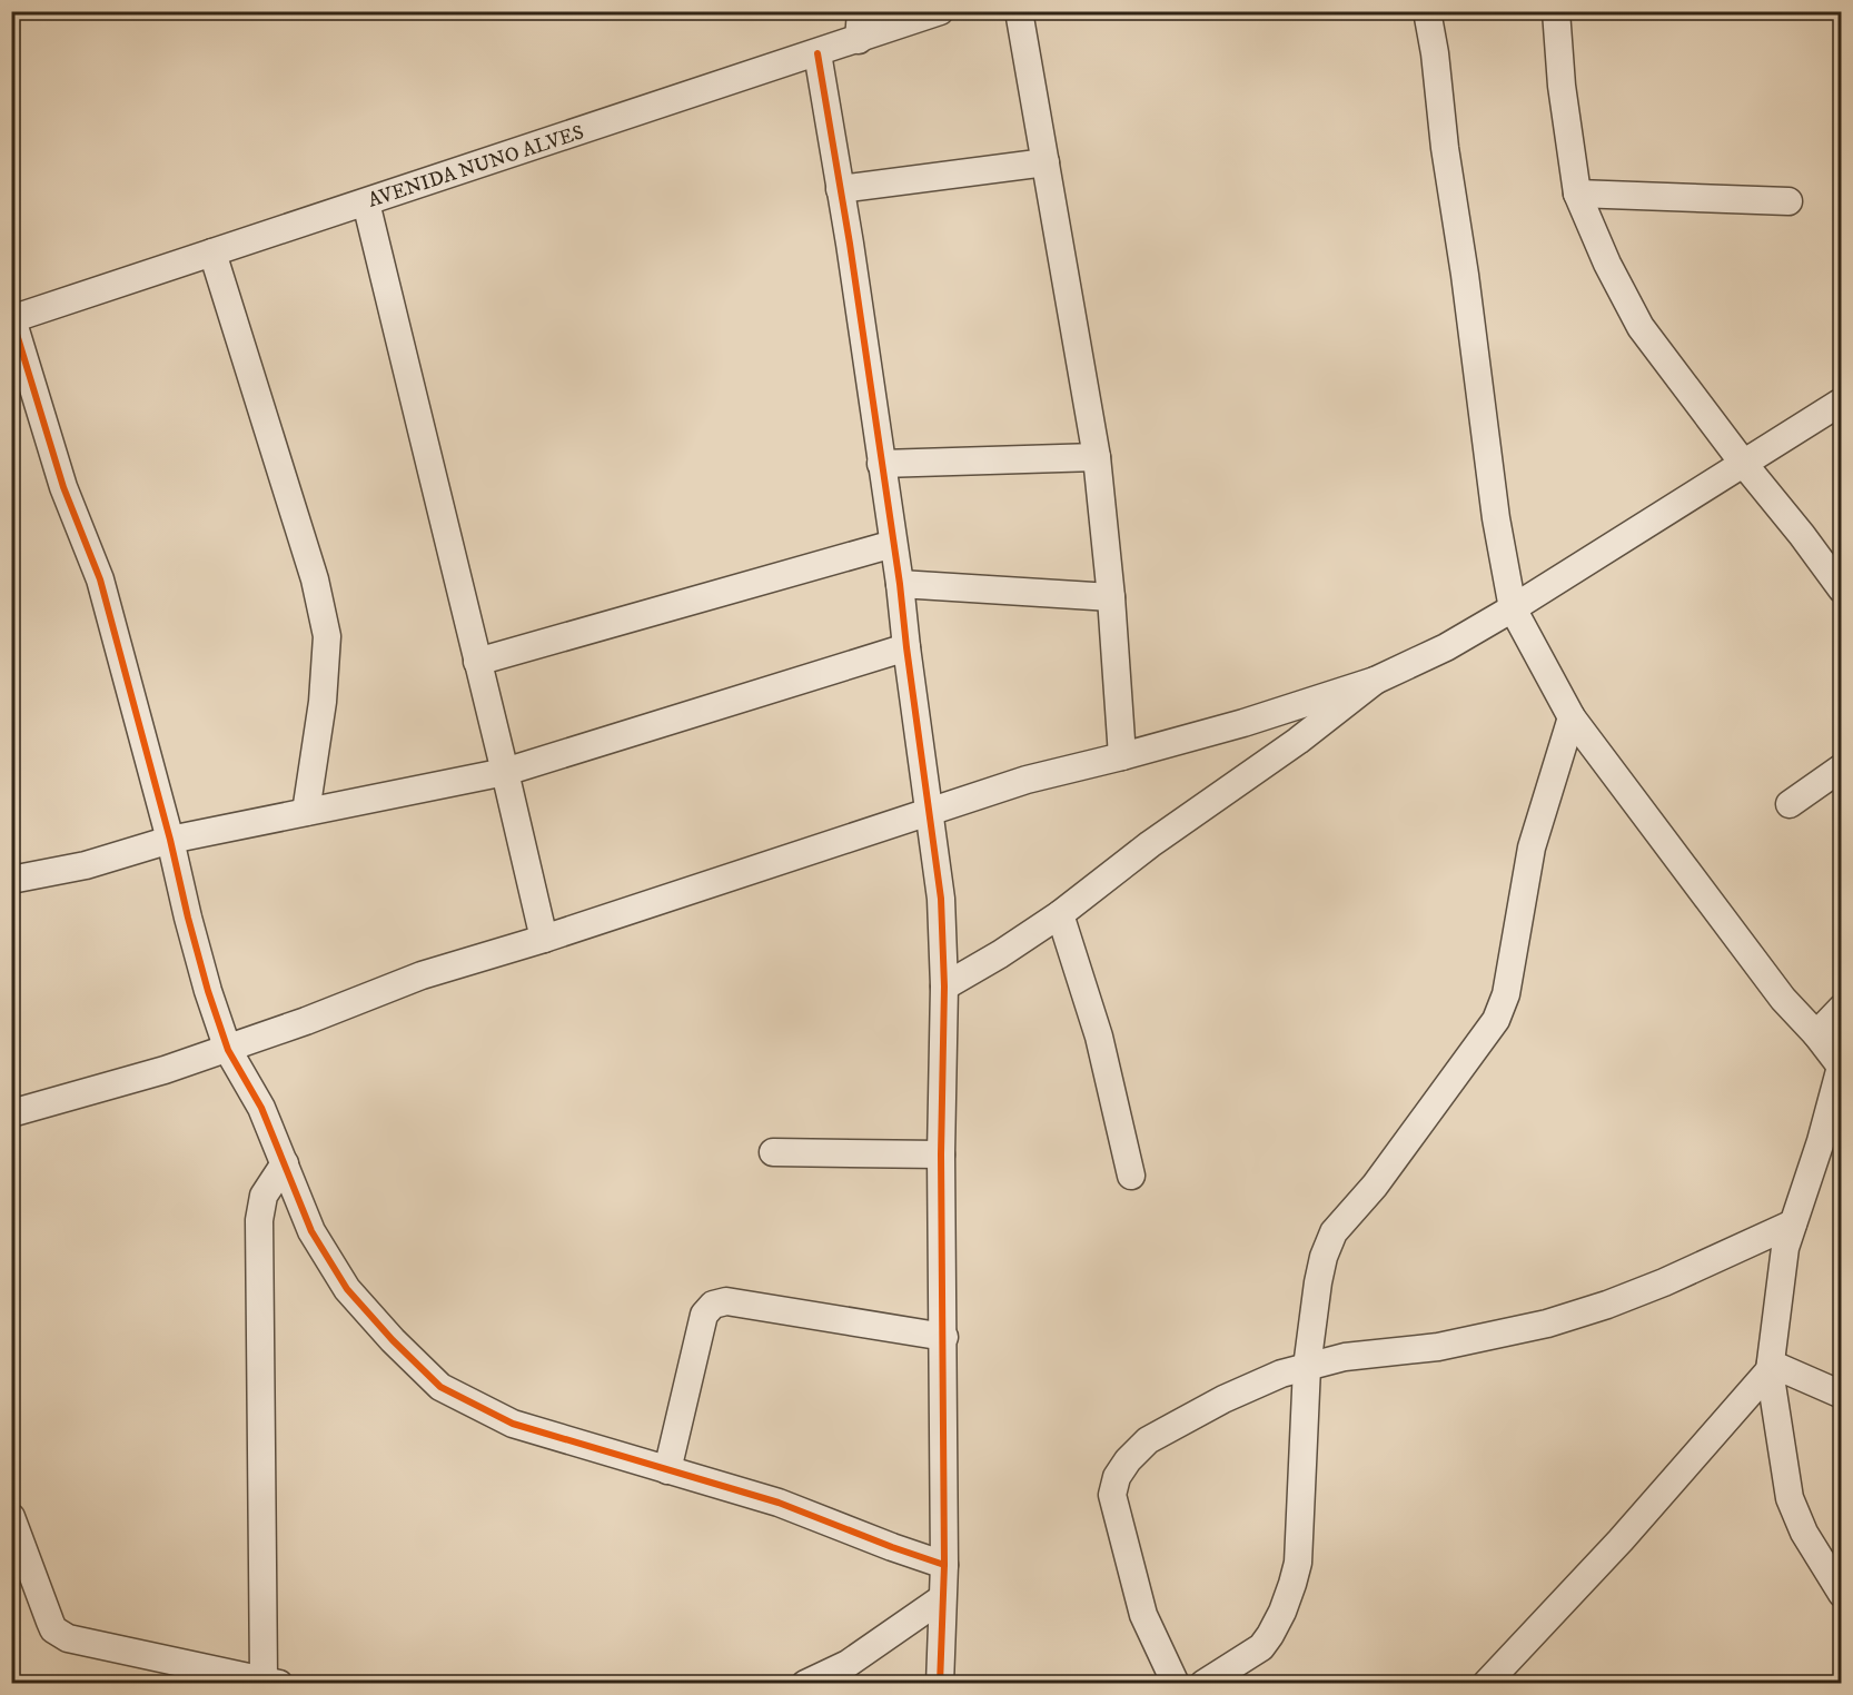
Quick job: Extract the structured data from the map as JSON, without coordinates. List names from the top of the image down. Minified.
{"streets":{"street":["AVENIDA NUNO ALVES"]}}
